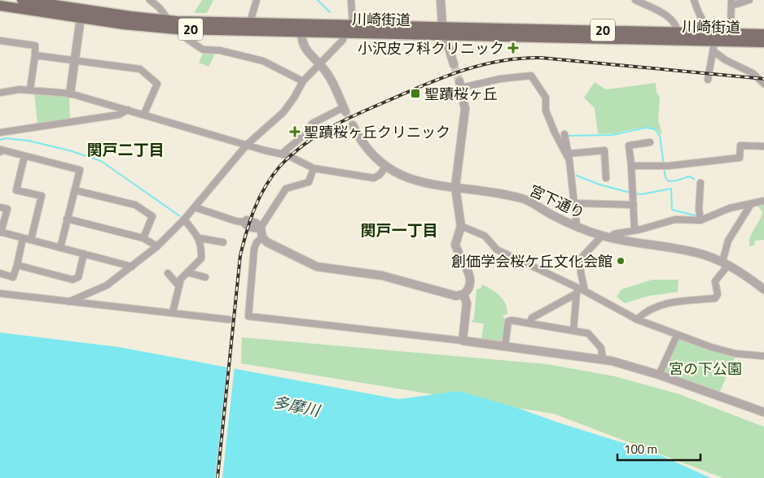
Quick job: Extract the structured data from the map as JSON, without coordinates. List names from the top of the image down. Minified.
{"streets":{"main road":["川崎街道","20"],"street":["宮下通り"]},"districts":["関戸二丁目","関戸一丁目"],"water":["多摩川"],"parks":["宮の下公園"],"places":{"health":["小沢皮フ科クリニック","聖蹟桜ヶ丘クリニック"],"transit":["聖蹟桜ヶ丘"],"other":["創価学会桜ケ丘文化会館"]},"scale_bar":"100 m"}
